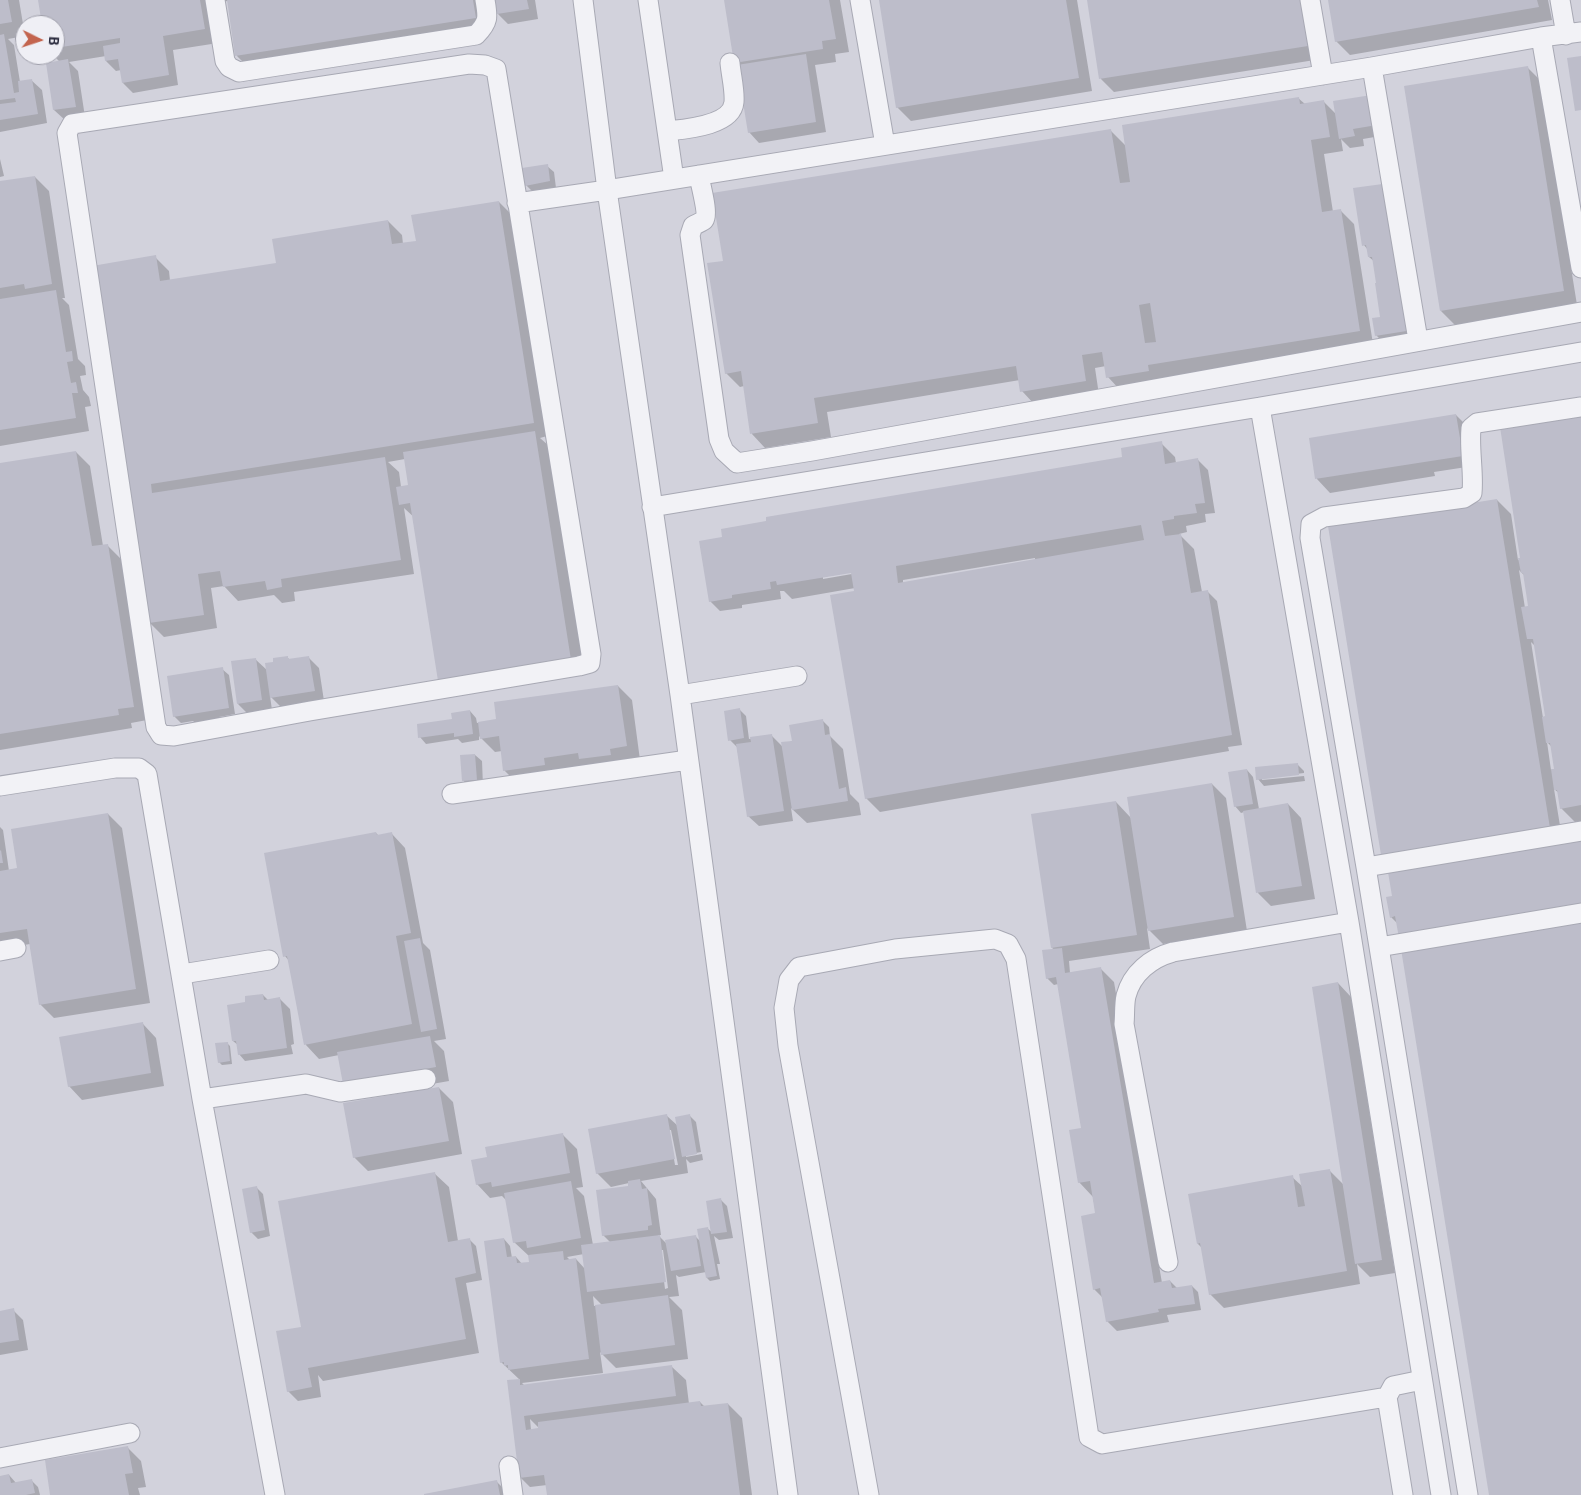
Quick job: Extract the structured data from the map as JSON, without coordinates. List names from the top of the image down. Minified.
{"north":"right"}
